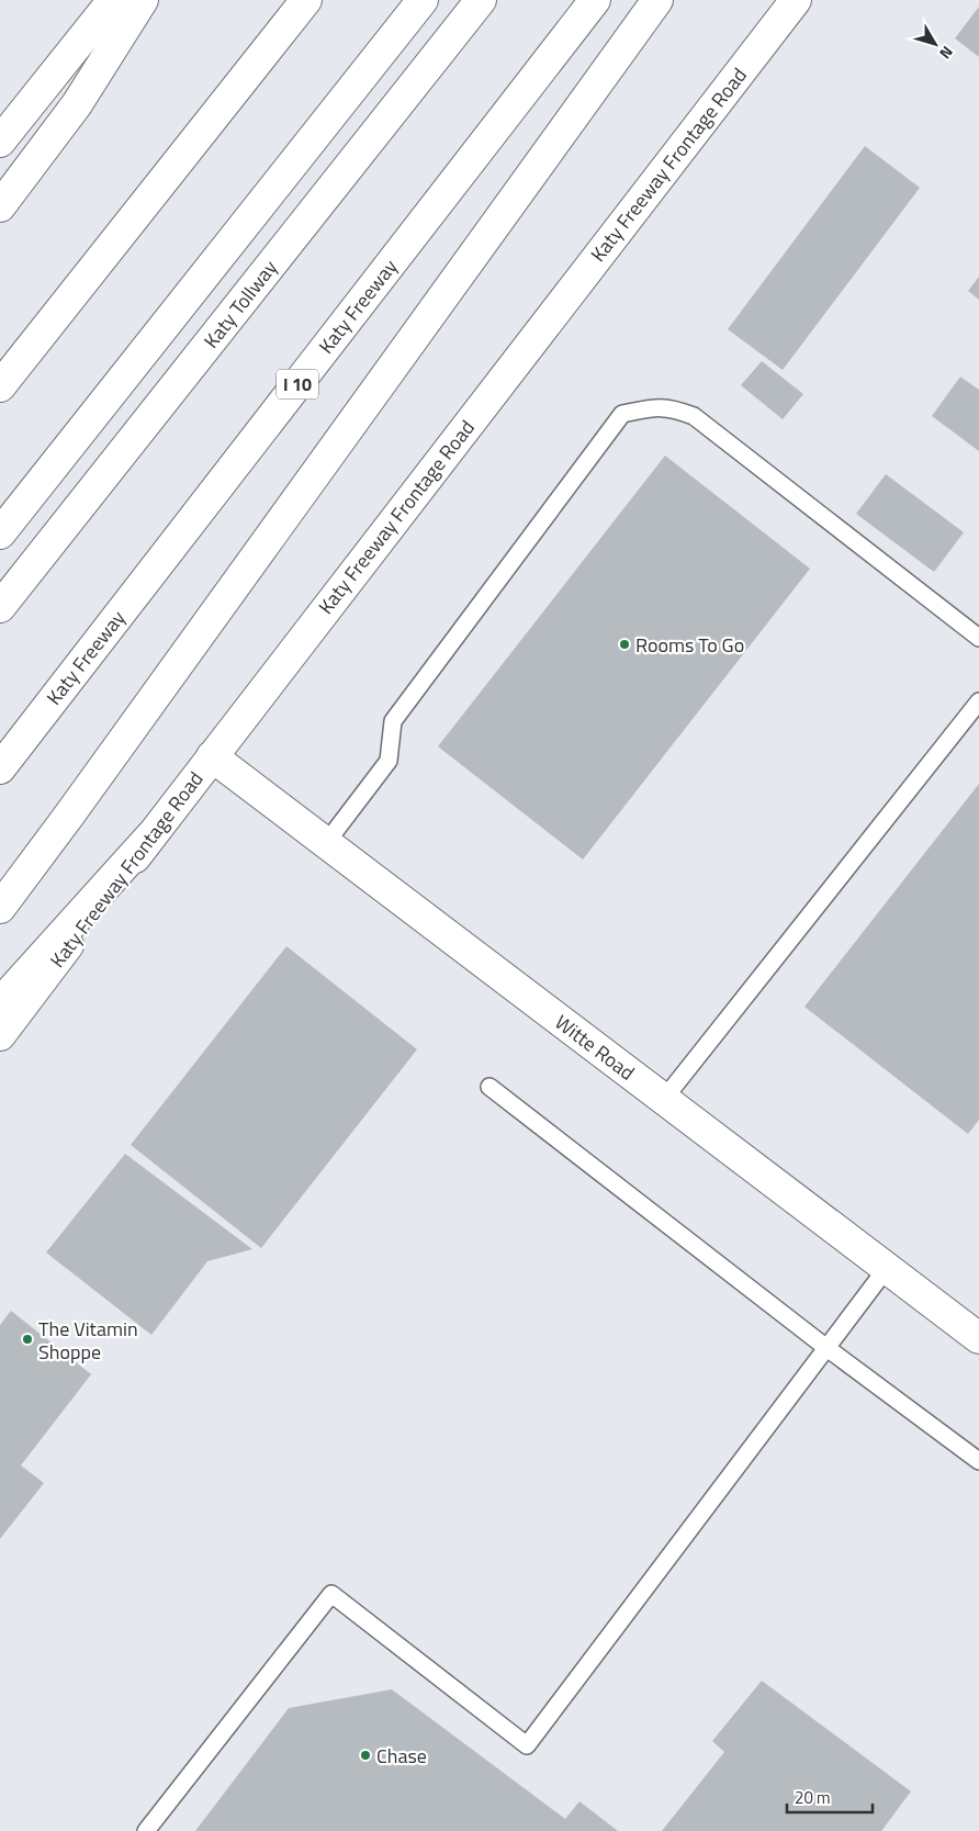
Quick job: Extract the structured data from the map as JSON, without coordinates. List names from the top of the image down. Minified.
{"streets":{"main road":["Katy Freeway Frontage Road","Katy Tollway","Katy Freeway","I 10","Witte Road"]},"crossings":[["Katy Freeway Frontage Road","Witte Road"]],"places":["Rooms To Go","The Vitamin Shoppe","Chase"],"scale_bar":"20 m","north":"bottom right"}
